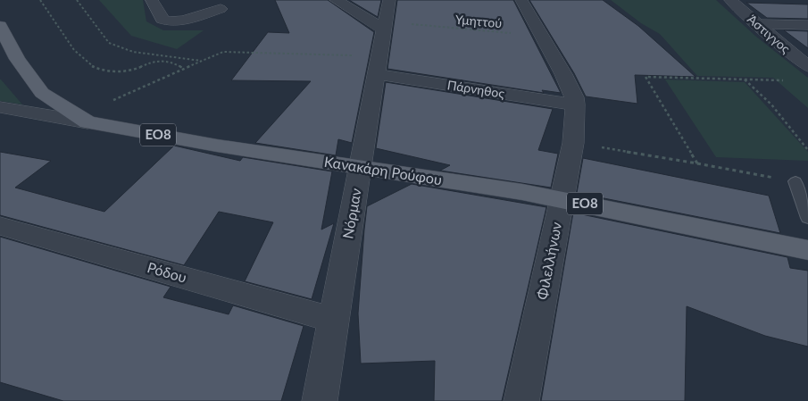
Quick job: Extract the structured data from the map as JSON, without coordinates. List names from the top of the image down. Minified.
{"streets":{"main road":["ΕΟ8","Κανακάρη Ρούφου"],"street":["Άστιγγος","Πάρνηθος","Νόρμαν","Φιλελλήνων","Ρόδου"],"path":["Υμηττού"]},"crossings":[["Υμηττού","Φιλελλήνων"],["Πάρνηθος","Νόρμαν"],["Πάρνηθος","Φιλελλήνων"],["Κανακάρη Ρούφου","Νόρμαν"],["Κανακάρη Ρούφου","Φιλελλήνων"],["Νόρμαν","Ρόδου"]]}
